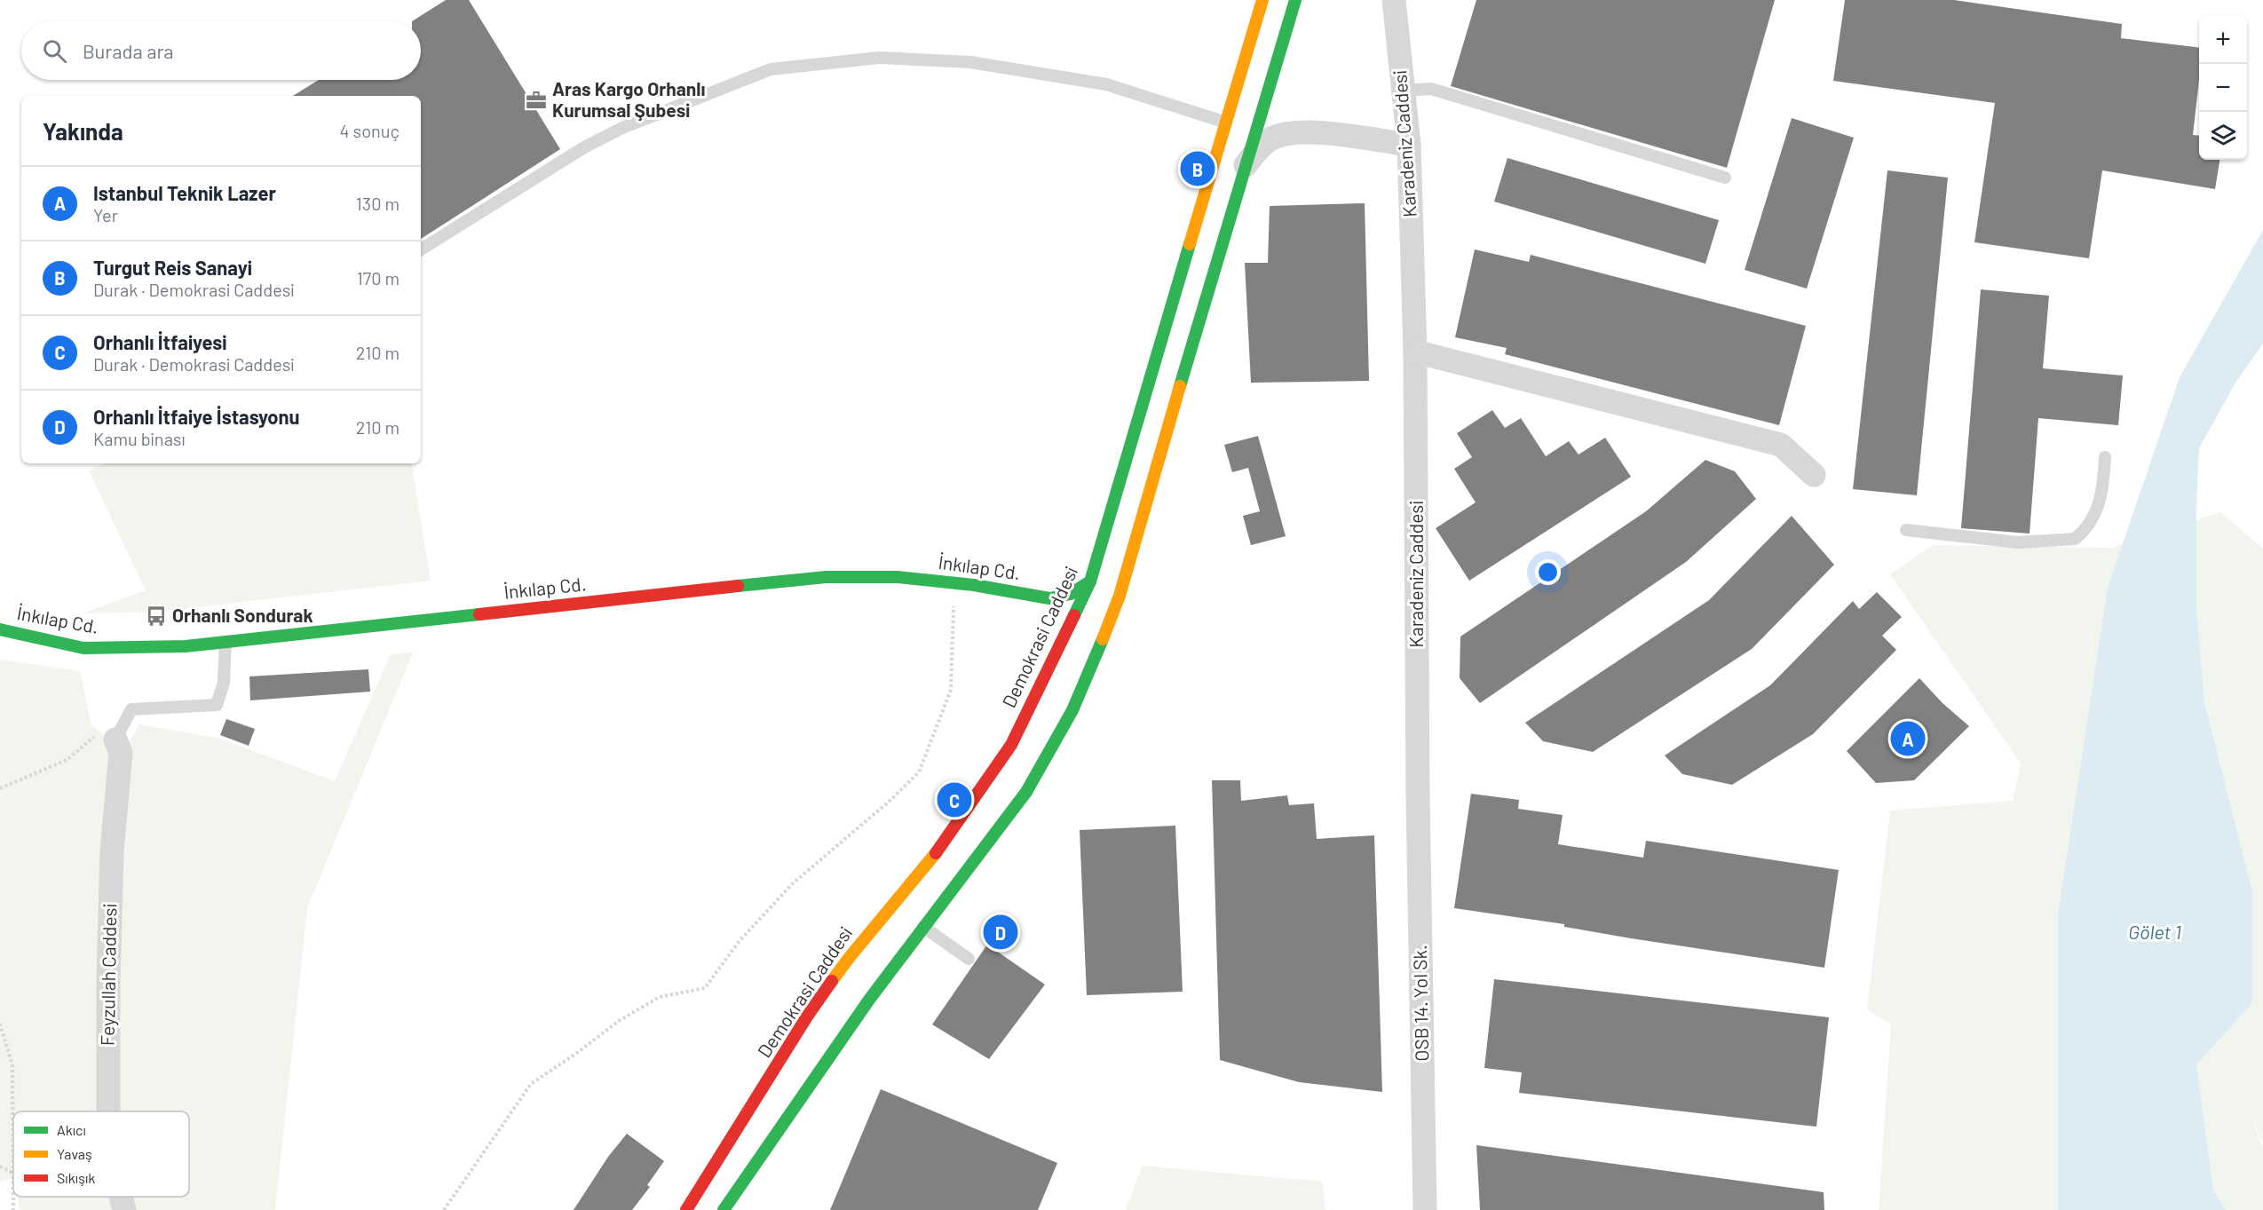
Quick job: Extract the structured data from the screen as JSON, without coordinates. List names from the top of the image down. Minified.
{"streets":{"main road":["İnkılap Cd.","Demokrasi Caddesi"],"street":["Karadeniz Caddesi","Feyzullah Caddesi","OSB 14. Yol Sk."]},"crossings":[["Karadeniz Caddesi","OSB 14. Yol Sk."],["İnkılap Cd.","Demokrasi Caddesi"]],"water":["Gölet 1"],"places":{"office":["Aras Kargo Orhanlı Kurumsal Şubesi"],"bus stop":["Orhanlı Sondurak"]},"legend":["Akıcı","Yavaş","Sıkışık"],"page":{"map_buttons":["+","−"],"search":"Burada ara","heading":["Yakında","4 sonuç"],"pins":["B","A","C","D"],"list":[{"mark":"A","name":"Istanbul Teknik Lazer","note":"Yer","value":"130 m"},{"mark":"B","name":"Turgut Reis Sanayi","note":"Durak · Demokrasi Caddesi","value":"170 m"},{"mark":"C","name":"Orhanlı İtfaiyesi","note":"Durak · Demokrasi Caddesi","value":"210 m"},{"mark":"D","name":"Orhanlı İtfaiye İstasyonu","note":"Kamu binası","value":"210 m"}]}}
